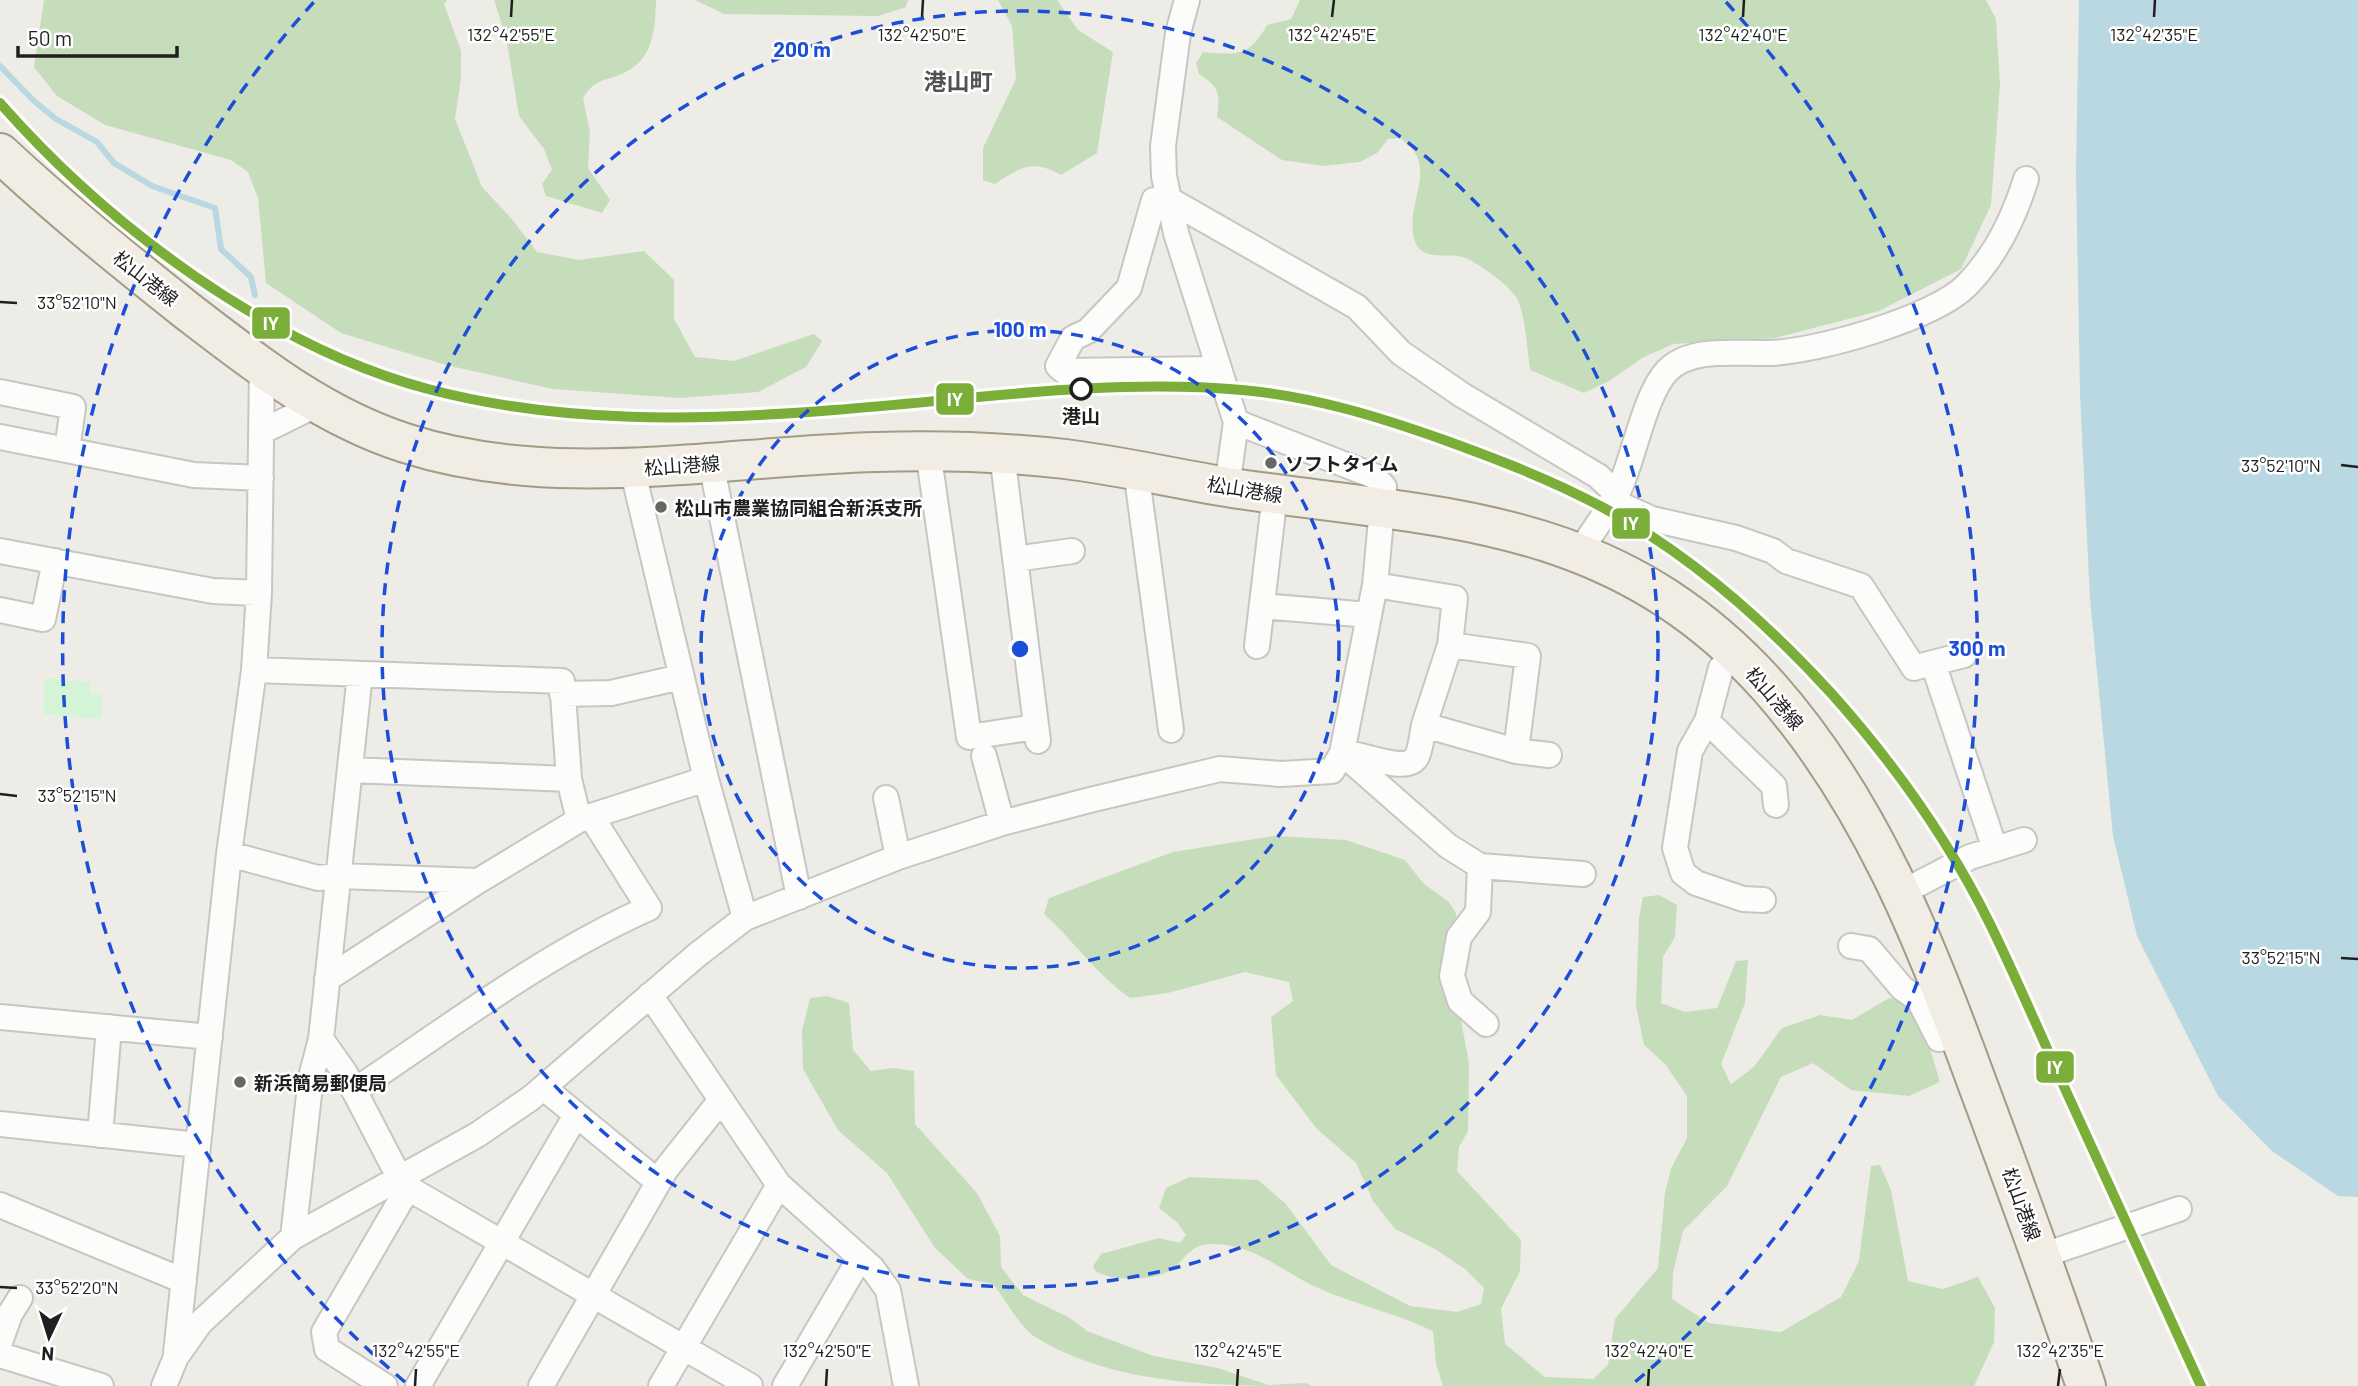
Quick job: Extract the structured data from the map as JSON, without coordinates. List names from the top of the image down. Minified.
{"streets":{"main road":["松山港線"]},"districts":["港山町"],"places":["港山","ソフトタイム","松山市農業協同組合新浜支所","新浜簡易郵便局"],"lines":["transit line IY"],"scale_bar":"50 m","north":"bottom","coordinates":["132°42'55\"E","132°42'50\"E","132°42'45\"E","132°42'40\"E","132°42'35\"E","33°52'10\"N","33°52'15\"N","33°52'20\"N"],"rings":["200 m","100 m","300 m"]}
